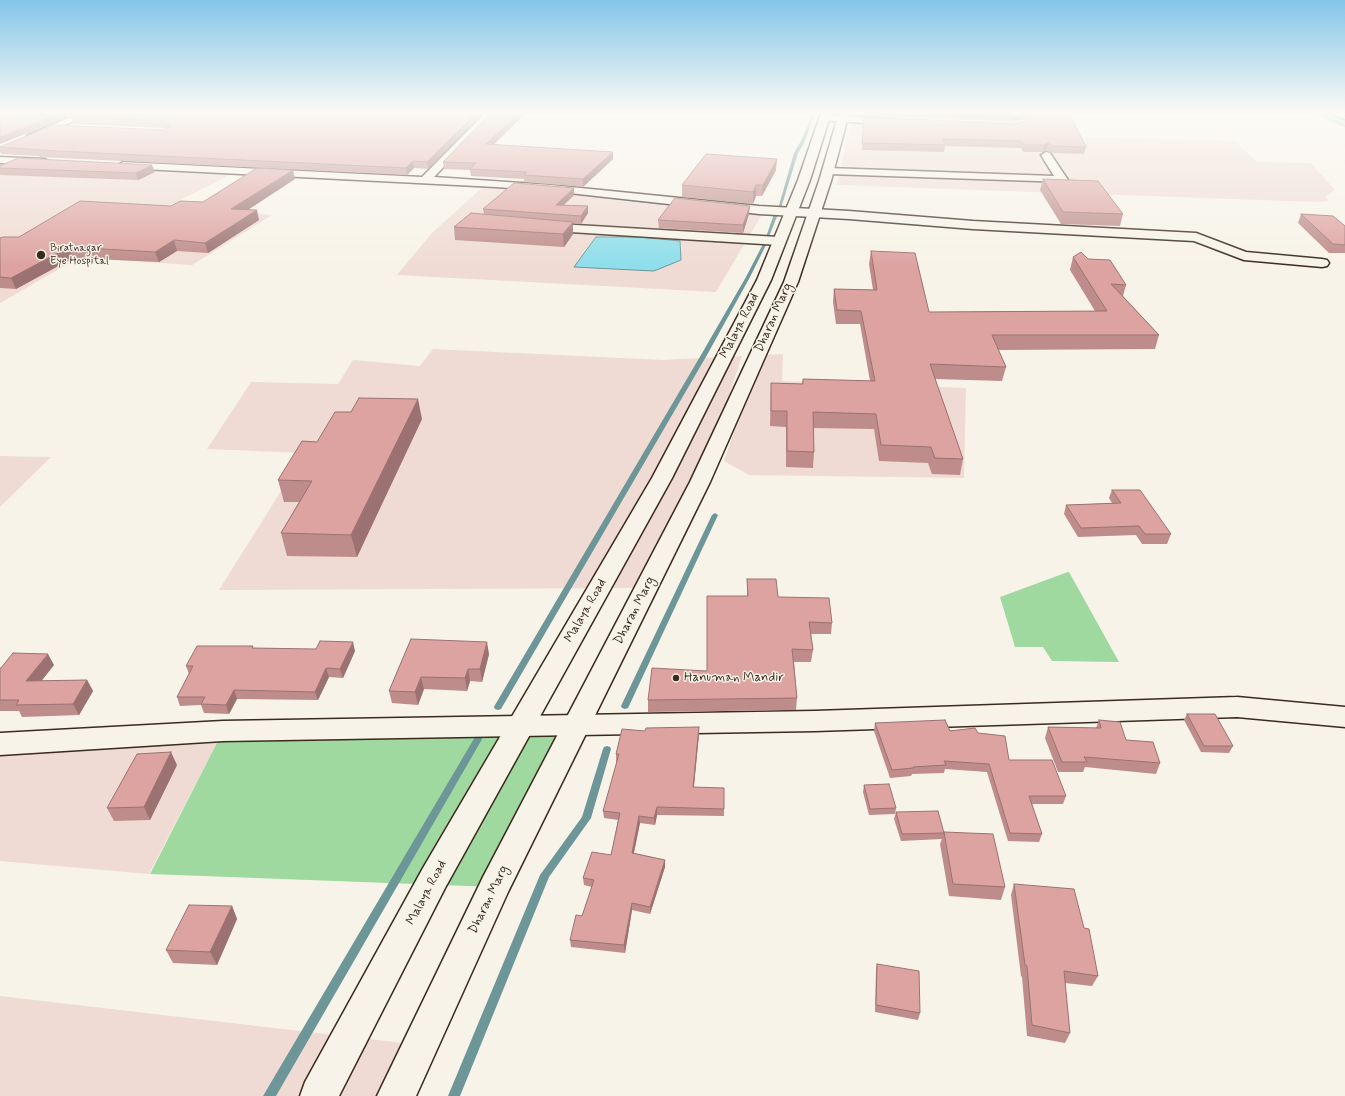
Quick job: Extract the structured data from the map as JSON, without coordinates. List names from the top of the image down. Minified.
{"streets":{"street":["Dharan Marg","Malaya Road"]},"places":["Biratnagar Eye Hospital","Hanuman Mandir"]}
